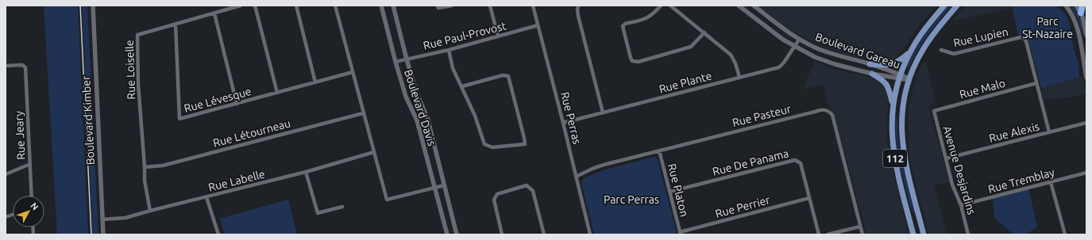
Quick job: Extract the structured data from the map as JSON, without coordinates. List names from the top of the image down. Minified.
{"streets":{"main road":["112"],"street":["Rue Paul-Provost","Rue Lupien","Boulevard Gareau","Rue Loiselle","Rue Plante","Rue Malo","Rue Lévesque","Boulevard Davis","Rue Pasteur","Rue Perras","Boulevard Kimber","Rue Alexis","Rue Létourneau","Rue Jeary","Rue De Panama","Avenue Desjardins","Rue Labelle","Rue Tremblay","Rue Platon","Rue Perrier"]},"crossings":[["Rue Paul-Provost","Boulevard Davis"],["Rue Paul-Provost","Rue Perras"],["Rue Lupien","Rue Malo"],["Boulevard Gareau","Rue Plante"],["Boulevard Gareau","112"],["Rue Loiselle","Rue Lévesque"],["Rue Loiselle","Rue Létourneau"],["Rue Loiselle","Rue Labelle"],["Rue Plante","Rue Perras"],["Rue Malo","Avenue Desjardins"],["Rue Pasteur","Rue Perras"],["Rue Pasteur","Rue Platon"],["Boulevard Kimber","Rue Labelle"],["Rue Alexis","Avenue Desjardins"],["Rue De Panama","Rue Platon"],["Rue De Panama","Rue Perrier"],["Avenue Desjardins","Rue Tremblay"],["Rue Platon","Rue Perrier"]],"parks":["Parc St-Nazaire","Parc Perras"],"north":"top right"}
